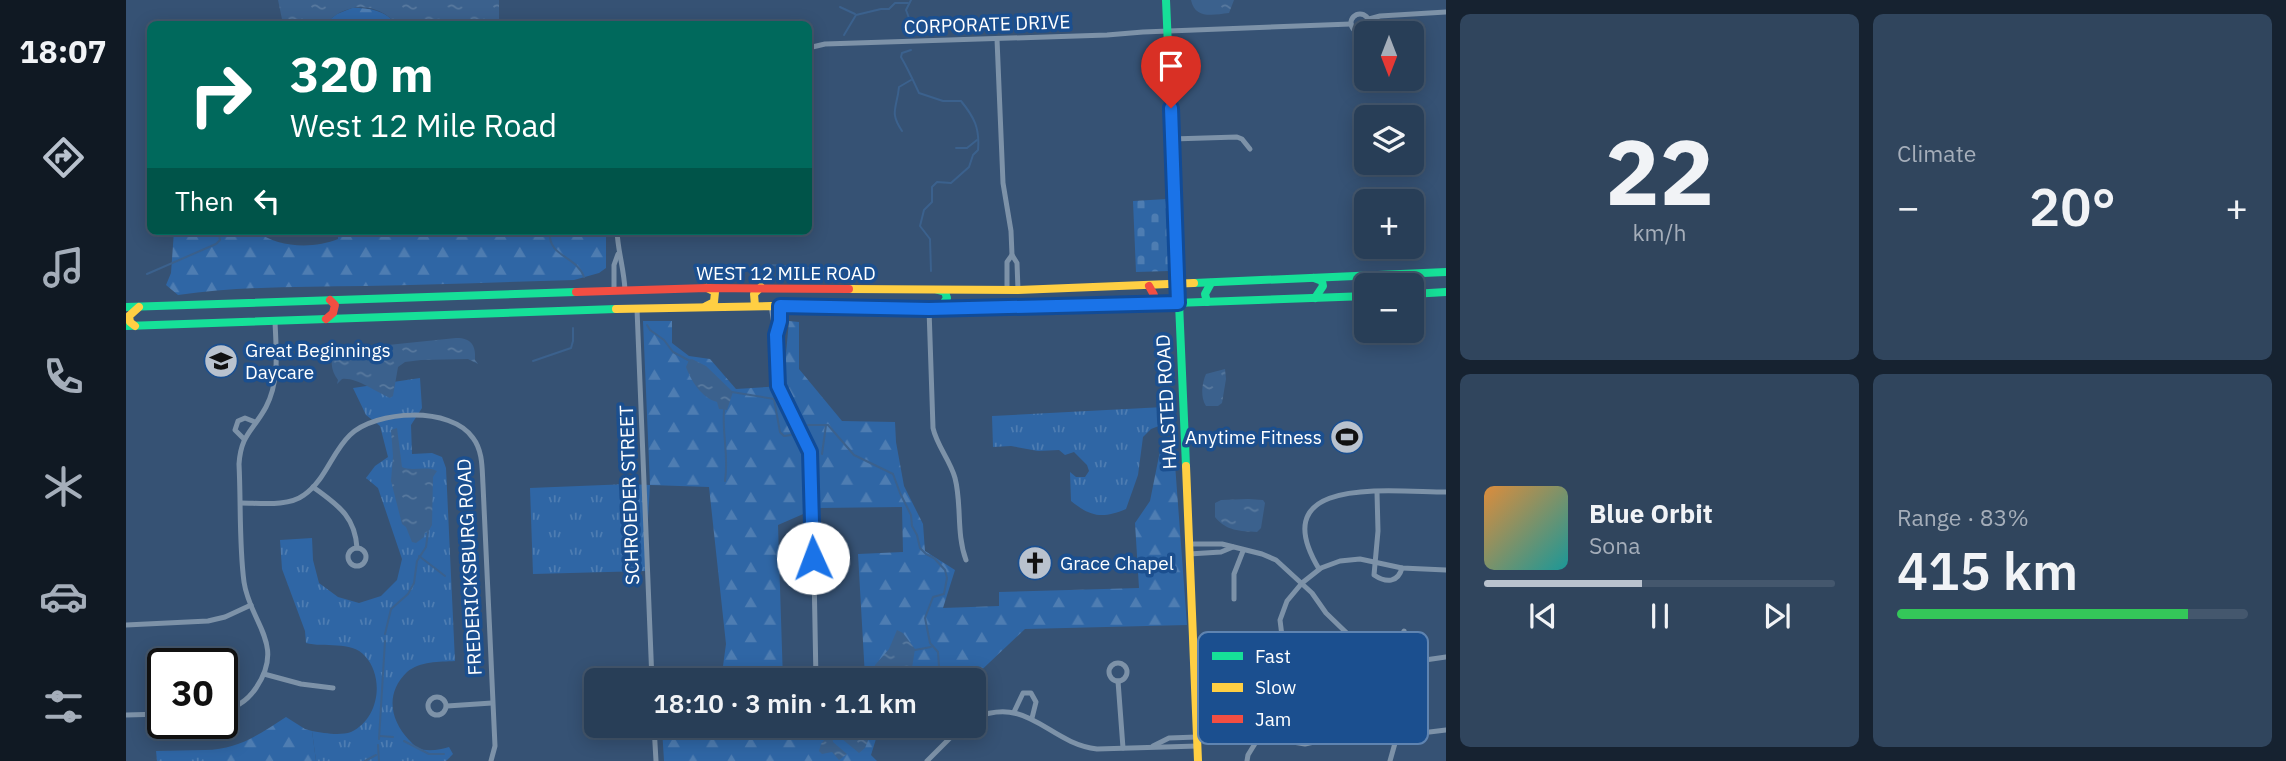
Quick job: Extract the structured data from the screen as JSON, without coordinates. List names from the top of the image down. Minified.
{"streets":{"main road":["WEST 12 MILE ROAD","HALSTED ROAD"],"street":["CORPORATE DRIVE","SCHROEDER STREET","FREDERICKSBURG ROAD"]},"crossings":[["CORPORATE DRIVE","HALSTED ROAD"],["WEST 12 MILE ROAD","HALSTED ROAD"],["WEST 12 MILE ROAD","SCHROEDER STREET"]],"places":{"school or university":["Great Beginnings Daycare"],"sports":["Anytime Fitness"],"church":["Grace Chapel"]},"legend":["Fast","Slow","Jam"],"north":"bottom","page":{"tabs":"18:07","tile":[["22","km/h"],"Climate",["Range · 83%","415 km"]],"map_buttons":["+","−"],"turn":["320 m","West 12 Mile Road"],"then":"Then","heat":["−","20°","+"],"song":["Blue Orbit","Sona"],"limit":"30","trip":"18:10 · 3 min · 1.1 km"}}
